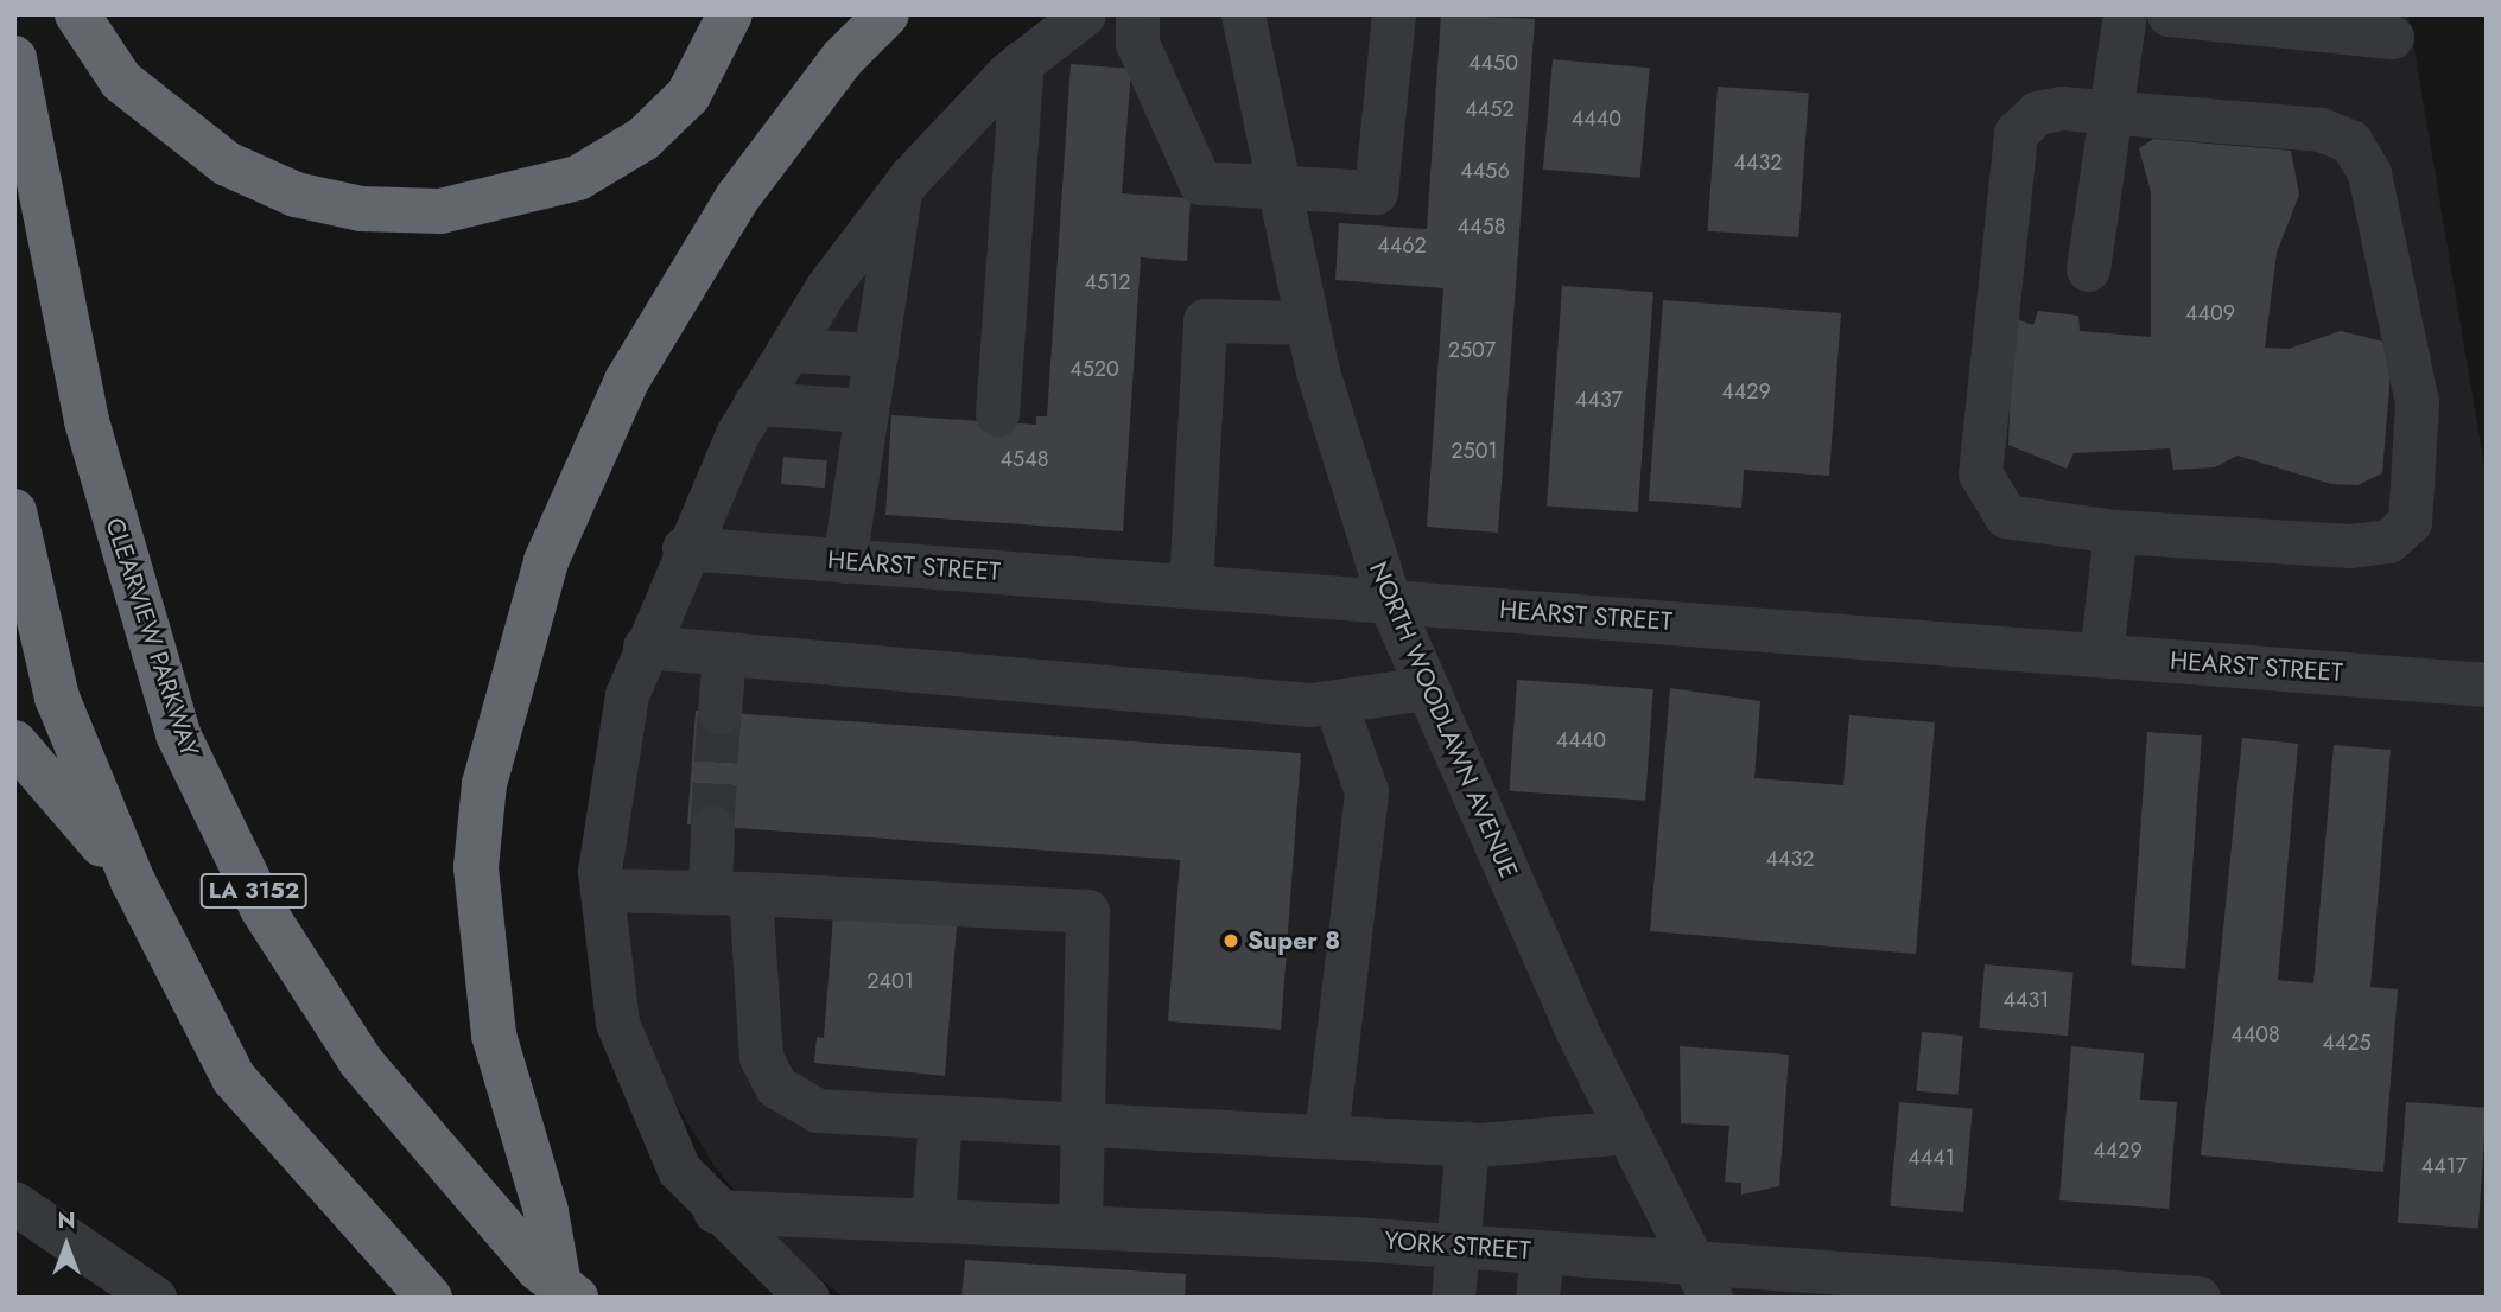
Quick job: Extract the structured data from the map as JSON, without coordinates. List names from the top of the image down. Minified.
{"streets":{"highway":["CLEARVIEW PARKWAY","LA 3152"],"street":["HEARST STREET","NORTH WOODLAWN AVENUE","YORK STREET"]},"crossings":[["HEARST STREET","NORTH WOODLAWN AVENUE"],["NORTH WOODLAWN AVENUE","YORK STREET"]],"places":["Super 8"],"house_numbers":["4450","4452","4440","4432","4456","4458","4462","4512","4409","2507","4520","4429","4437","2501","4548","4440","4432","2401","4431","4408","4425","4429","4441","4417"],"north":"top"}
